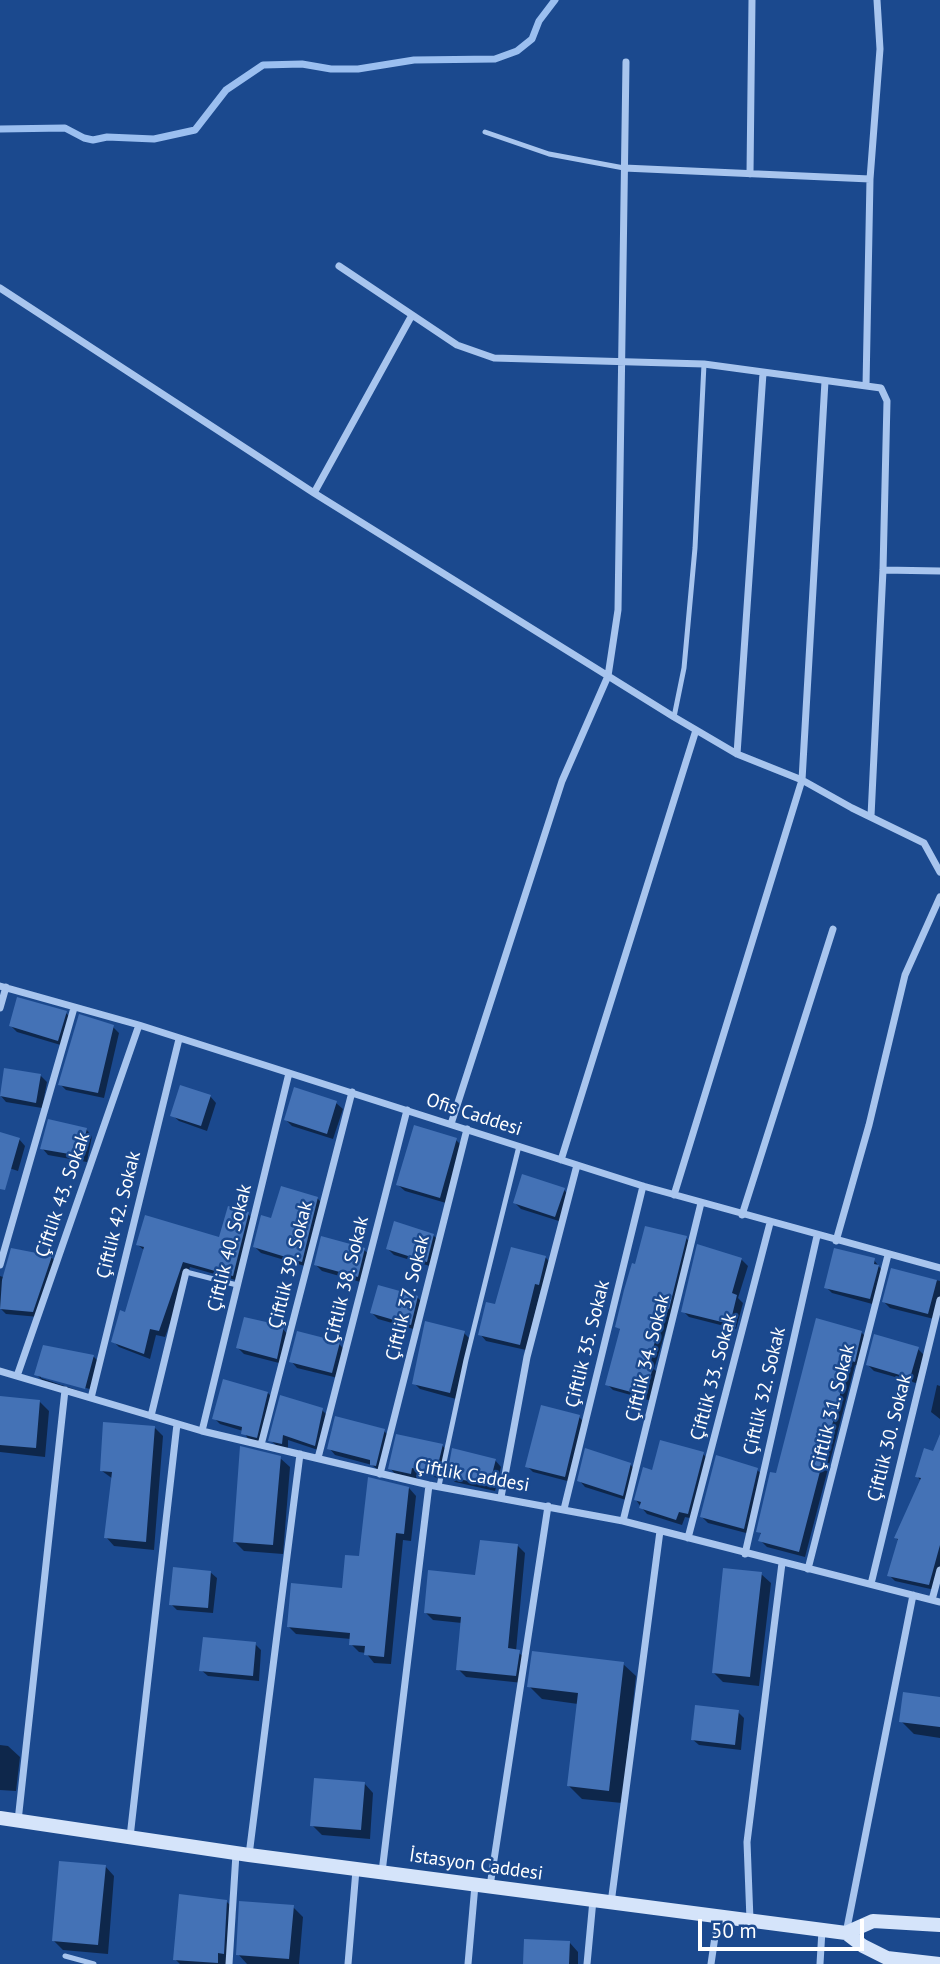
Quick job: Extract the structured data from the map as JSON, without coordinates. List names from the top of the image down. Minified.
{"streets":{"main road":["İstasyon Caddesi"],"street":["Ofis Caddesi","Çiftlik 43. Sokak","Çiftlik 42. Sokak","Çiftlik 40. Sokak","Çiftlik 39. Sokak","Çiftlik 38. Sokak","Çiftlik 37. Sokak","Çiftlik 35. Sokak","Çiftlik 34. Sokak","Çiftlik 33. Sokak","Çiftlik 32. Sokak","Çiftlik 31. Sokak","Çiftlik 30. Sokak","Çiftlik Caddesi"]},"crossings":[["Ofis Caddesi","Çiftlik 43. Sokak"],["Ofis Caddesi","Çiftlik 42. Sokak"],["Ofis Caddesi","Çiftlik 40. Sokak"],["Ofis Caddesi","Çiftlik 39. Sokak"],["Ofis Caddesi","Çiftlik 38. Sokak"],["Ofis Caddesi","Çiftlik 37. Sokak"],["Ofis Caddesi","Çiftlik 35. Sokak"],["Ofis Caddesi","Çiftlik 34. Sokak"],["Ofis Caddesi","Çiftlik 33. Sokak"],["Ofis Caddesi","Çiftlik 32. Sokak"],["Ofis Caddesi","Çiftlik 31. Sokak"],["Çiftlik 43. Sokak","Çiftlik Caddesi"],["Çiftlik 42. Sokak","Çiftlik Caddesi"],["Çiftlik 40. Sokak","Çiftlik Caddesi"],["Çiftlik 39. Sokak","Çiftlik Caddesi"],["Çiftlik 38. Sokak","Çiftlik Caddesi"],["Çiftlik 37. Sokak","Çiftlik Caddesi"],["Çiftlik 35. Sokak","Çiftlik Caddesi"],["Çiftlik 34. Sokak","Çiftlik Caddesi"],["Çiftlik 33. Sokak","Çiftlik Caddesi"],["Çiftlik 32. Sokak","Çiftlik Caddesi"],["Çiftlik 31. Sokak","Çiftlik Caddesi"],["Çiftlik 30. Sokak","Çiftlik Caddesi"]],"scale_bar":"50 m"}
